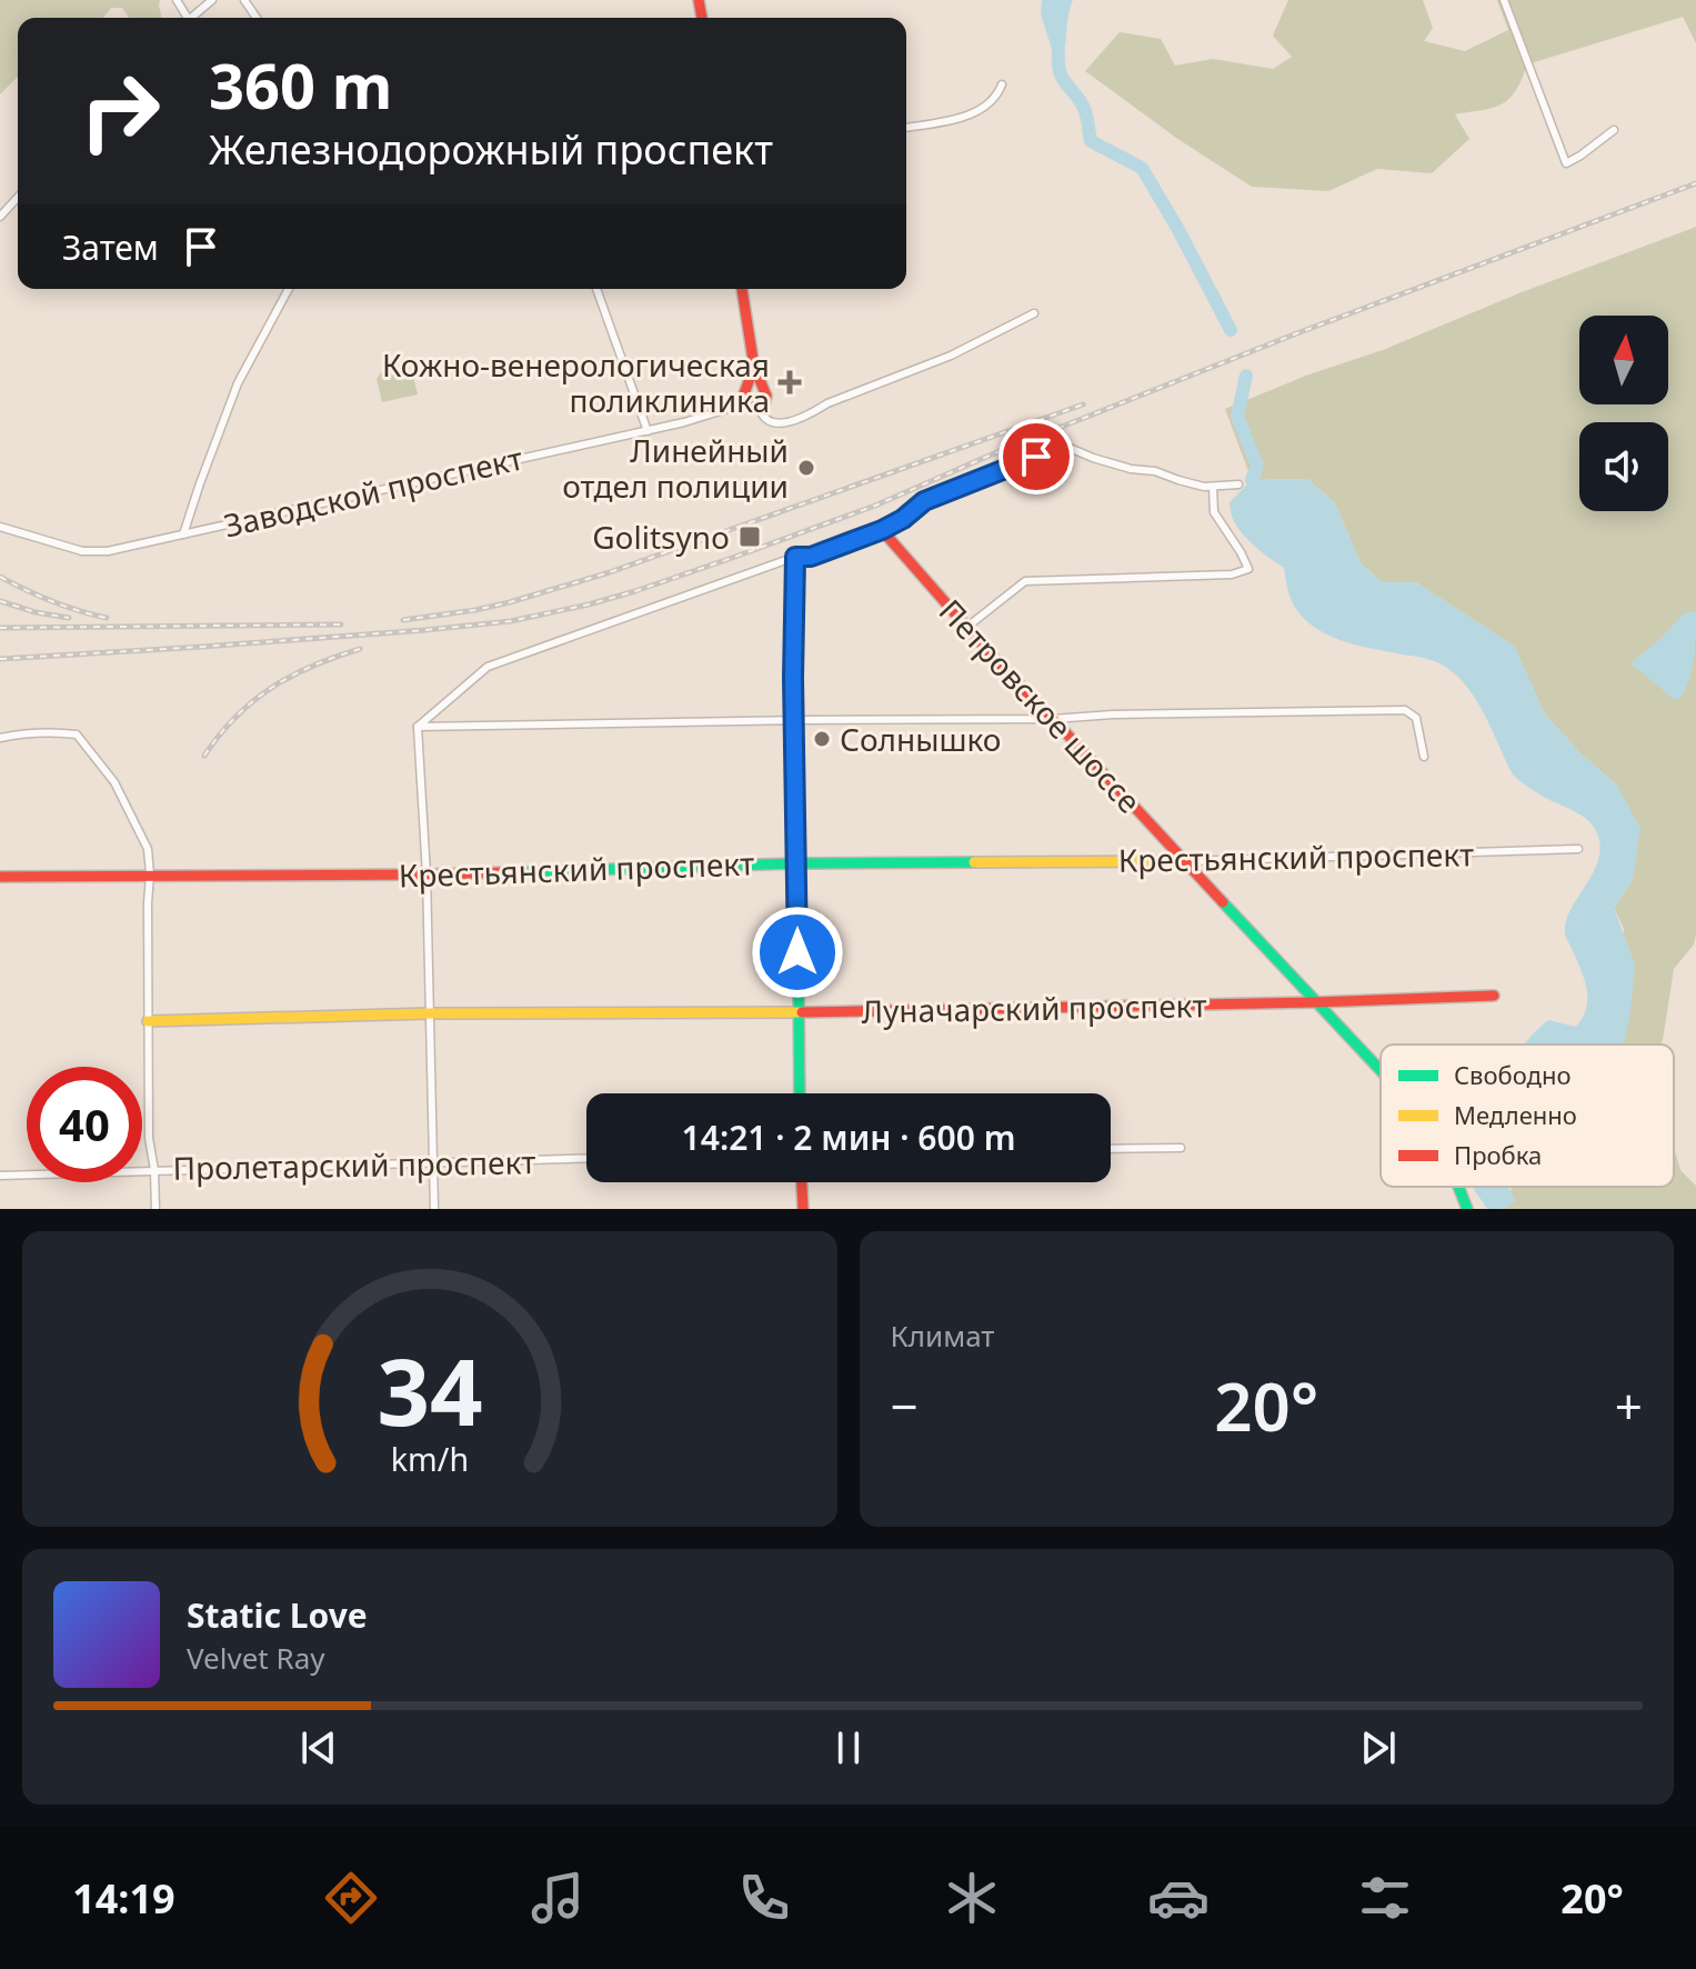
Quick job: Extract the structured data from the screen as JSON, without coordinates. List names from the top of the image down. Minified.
{"streets":{"street":["Заводской проспект","Петровское шоссе","Крестьянский проспект","Луначарский проспект","Пролетарский проспект"]},"crossings":[["Петровское шоссе","Крестьянский проспект"],["Петровское шоссе","Луначарский проспект"]],"places":{"health":["Кожно-венерологическая поликлиника"],"other":["Линейный отдел полиции","Солнышко"],"transit":["Golitsyno"]},"legend":["Свободно","Медленно","Пробка"],"north":"top","page":{"turn":["360 m","Железнодорожный проспект"],"then":"Затем","limit":"40","trip":"14:21 · 2 мин · 600 m","tile":"Климат","heat":["−","20°","+"],"song":["Static Love","Velvet Ray"],"tabs":["14:19","20°"],"gauge":["34","km/h"]}}
